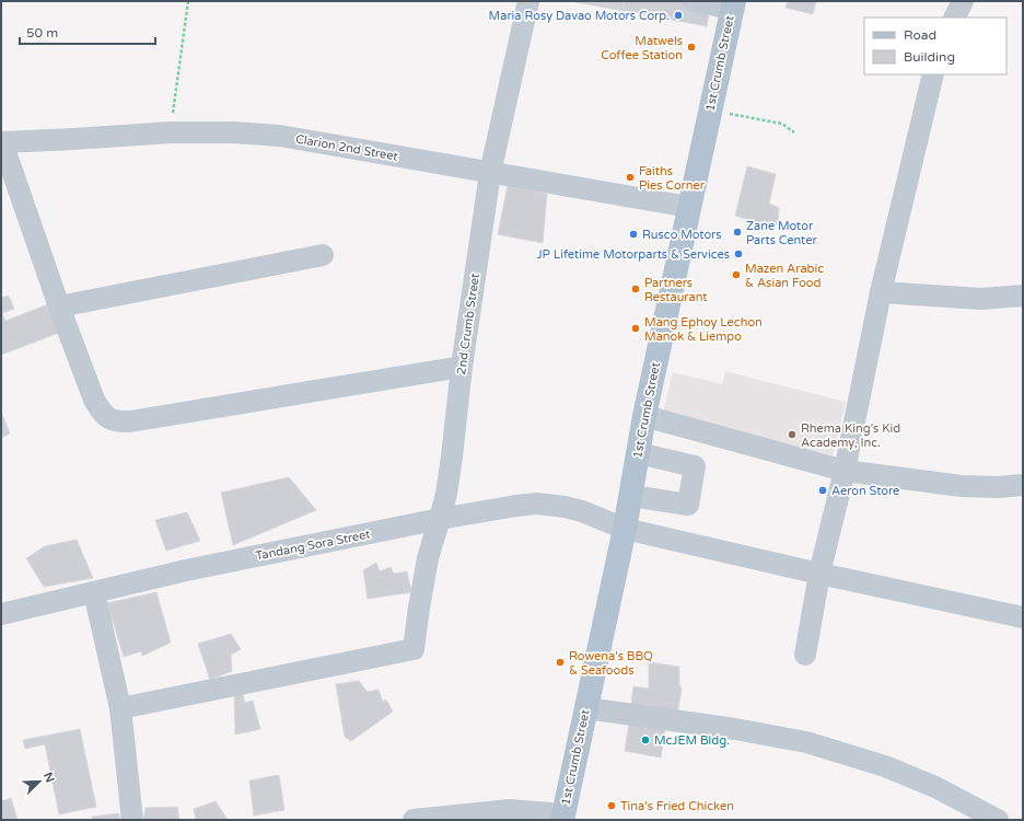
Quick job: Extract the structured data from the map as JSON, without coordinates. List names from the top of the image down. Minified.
{"streets":{"main road":["1st Crumb Street"],"street":["Clarion 2nd Street","2nd Crumb Street","Tandang Sora Street"]},"crossings":[["1st Crumb Street","Clarion 2nd Street"],["1st Crumb Street","Tandang Sora Street"],["Clarion 2nd Street","2nd Crumb Street"],["2nd Crumb Street","Tandang Sora Street"]],"places":["Maria Rosy Davao Motors Corp.","Matwels Coffee Station","Faiths Pies Corner","Zane Motor Parts Center","Rusco Motors","JP Lifetime Motorparts & Services","Mazen Arabic & Asian Food","Partners Restaurant","Mang Ephoy Lechon Manok & Liempo","Rhema King's Kid Academy, Inc.","Aeron Store","Rowena's BBQ & Seafoods","McJEM Bldg.","Tina's Fried Chicken"],"legend":["Road","Building"],"scale_bar":"50 m","north":"top right"}
